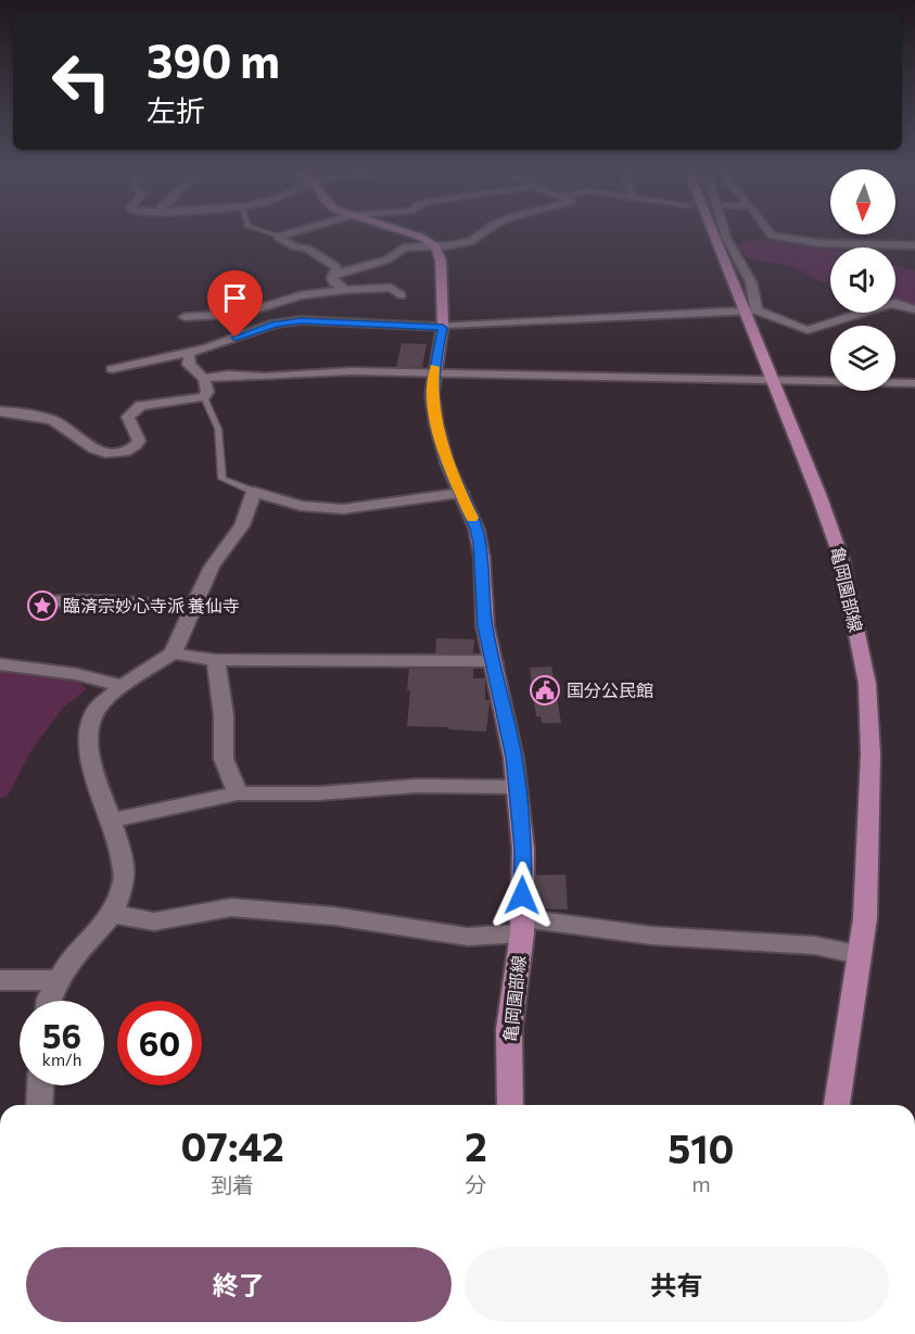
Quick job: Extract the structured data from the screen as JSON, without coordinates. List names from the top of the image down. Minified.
{"streets":{"main road":["亀岡園部線"]},"places":{"place":["臨済宗妙心寺派 養仙寺"],"public building":["国分公民館"]},"north":"bottom","page":{"turn":["390 m","左折"],"speed":"56 km/h","limit":"60","eta":["07:42","到着","2","分","510","m"],"buttons":["終了","共有"]}}
